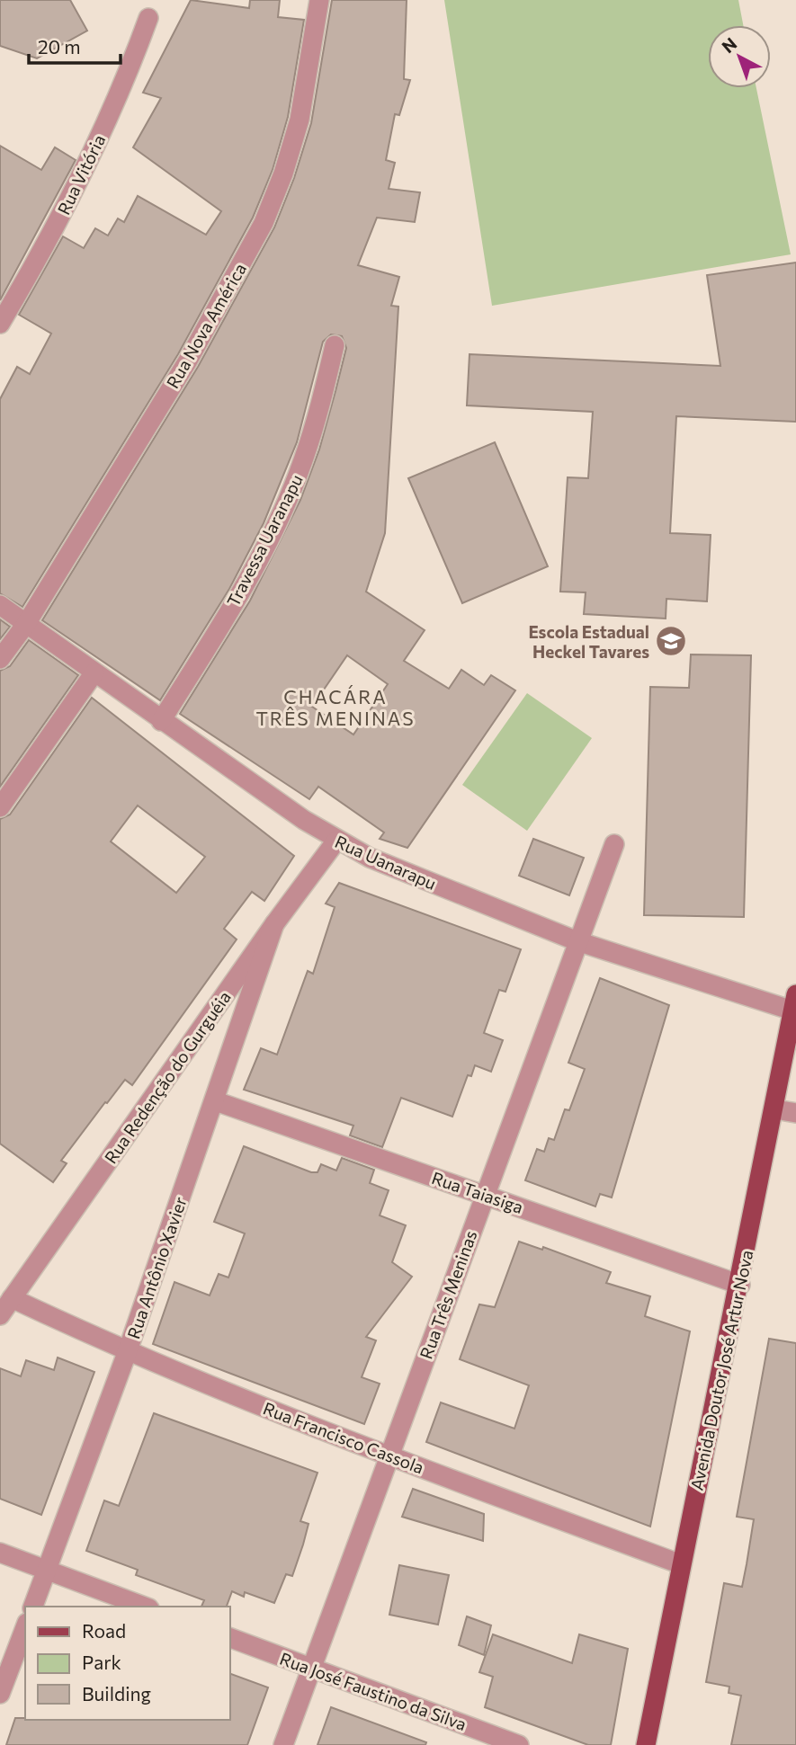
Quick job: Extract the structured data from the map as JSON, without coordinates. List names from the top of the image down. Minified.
{"streets":{"main road":["Avenida Doutor José Artur Nova"],"street":["Rua Vitória","Rua Nova América","Travessa Uaranapu","Rua Uanarapu","Rua Redenção do Gurguéia","Rua Taiasiga","Rua Antônio Xavier","Rua Três Meninas","Rua Francisco Cassola","Rua José Faustino da Silva"]},"crossings":[["Rua Nova América","Rua Uanarapu"],["Travessa Uaranapu","Rua Uanarapu"],["Rua Uanarapu","Rua Redenção do Gurguéia"],["Rua Uanarapu","Rua Três Meninas"],["Rua Uanarapu","Avenida Doutor José Artur Nova"],["Rua Redenção do Gurguéia","Rua Antônio Xavier"],["Rua Redenção do Gurguéia","Rua Francisco Cassola"],["Rua Taiasiga","Rua Antônio Xavier"],["Rua Taiasiga","Rua Três Meninas"],["Rua Taiasiga","Avenida Doutor José Artur Nova"],["Rua Antônio Xavier","Rua Francisco Cassola"],["Rua Três Meninas","Rua Francisco Cassola"],["Rua Três Meninas","Rua José Faustino da Silva"],["Avenida Doutor José Artur Nova","Rua Francisco Cassola"]],"districts":["CHACÁRA TRÊS MENINAS"],"places":{"school or university":["Escola Estadual Heckel Tavares"]},"legend":["Road","Park","Building"],"scale_bar":"20 m","north":"top left"}
